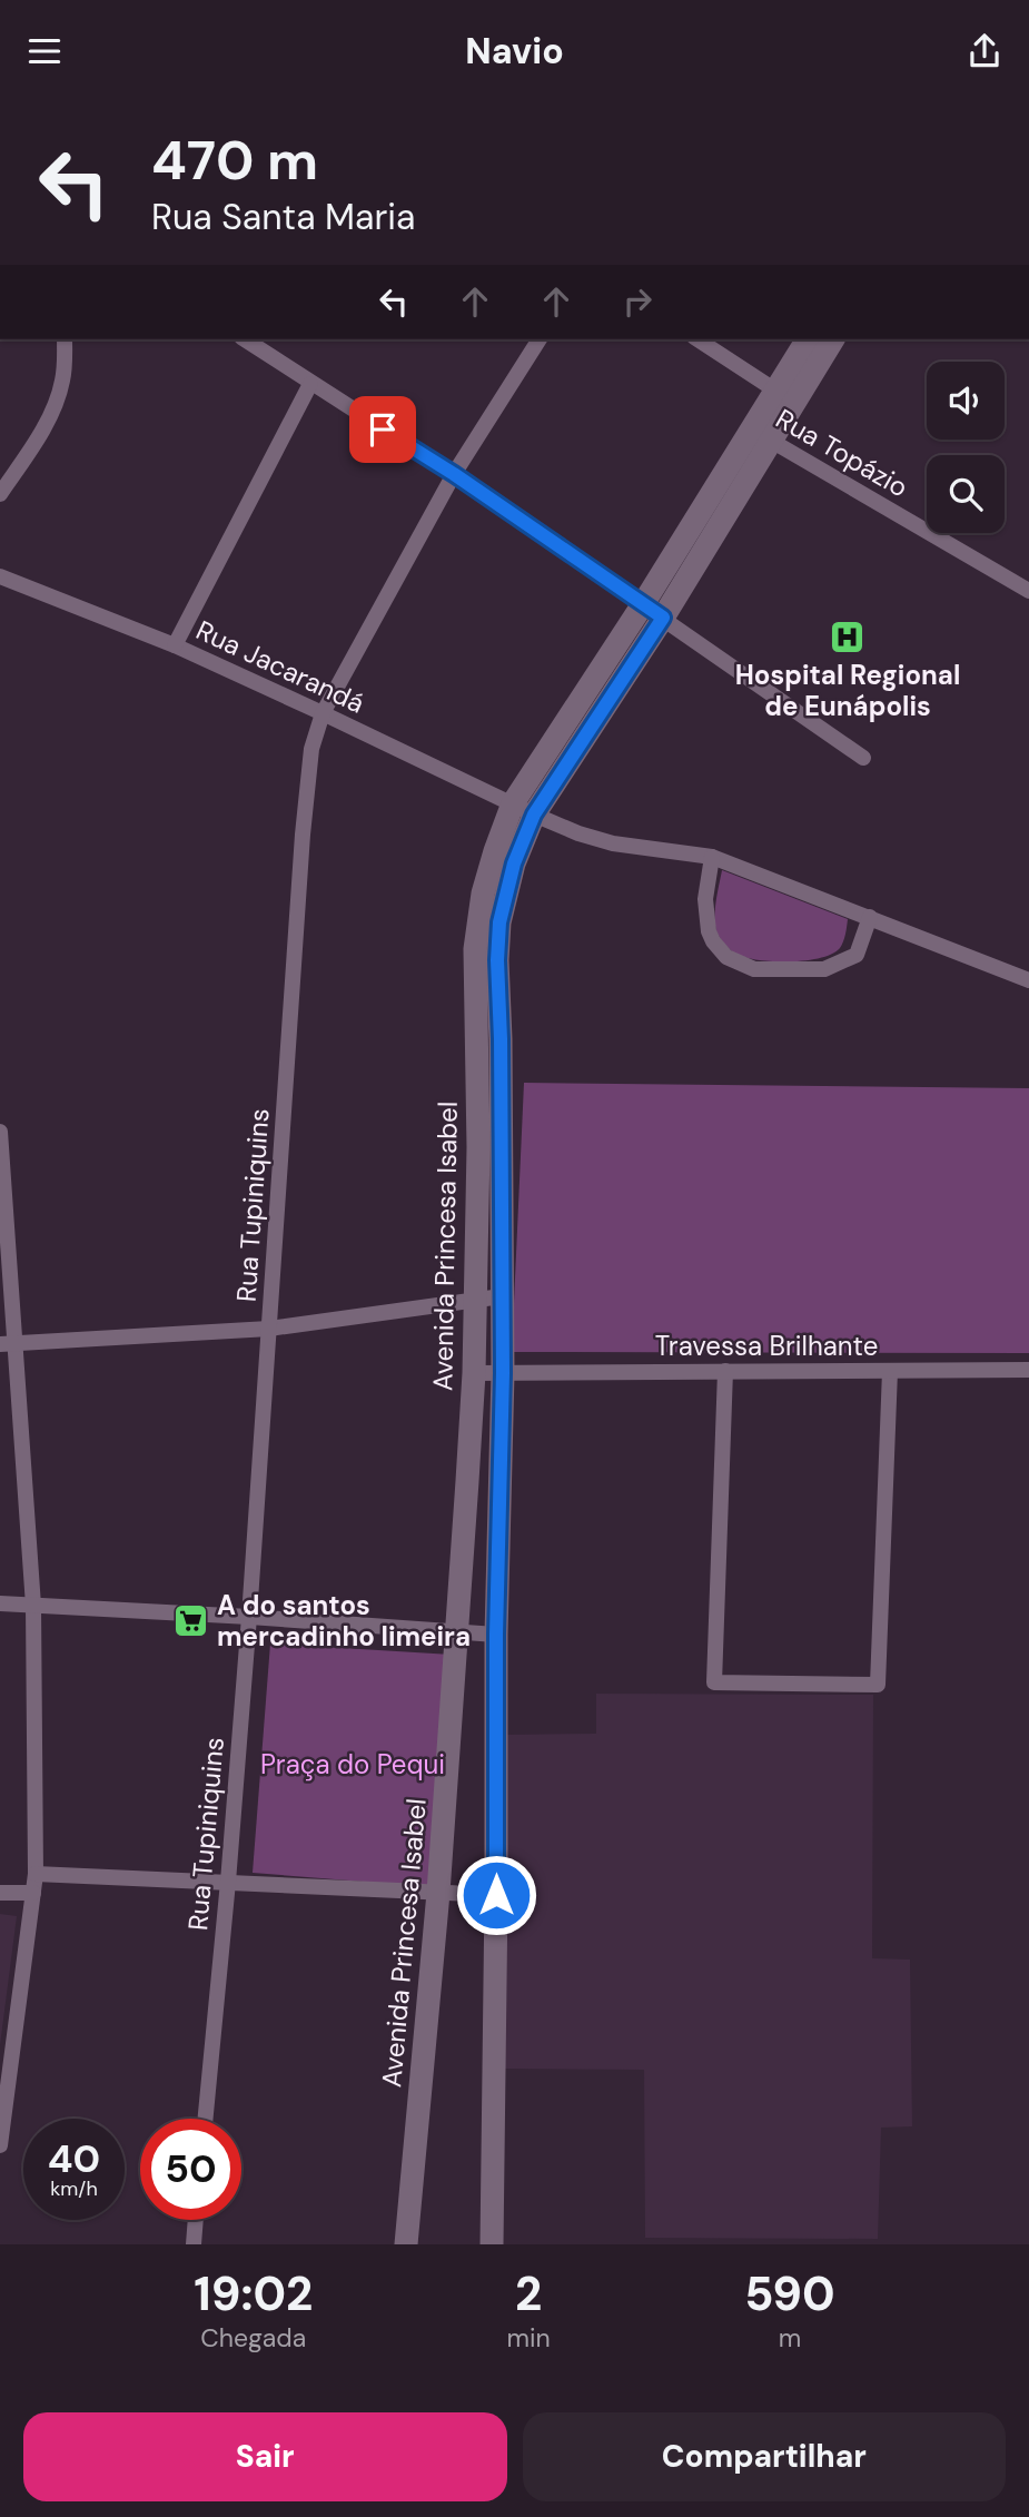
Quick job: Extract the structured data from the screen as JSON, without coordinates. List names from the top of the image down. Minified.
{"streets":{"main road":["Avenida Princesa Isabel"],"street":["Rua Topázio","Rua Jacarandá","Rua Tupiniquins","Travessa Brilhante"]},"crossings":[["Rua Topázio","Avenida Princesa Isabel"],["Rua Jacarandá","Rua Tupiniquins"],["Rua Jacarandá","Avenida Princesa Isabel"],["Avenida Princesa Isabel","Travessa Brilhante"]],"parks":["Praça do Pequi"],"places":{"hospital":["Hospital Regional de Eunápolis"],"supermarket":["A do santos mercadinho limeira"]},"page":{"header":"Navio","turn":["470 m","Rua Santa Maria"],"speed":"40 km/h","limit":"50","eta":["19:02","Chegada","2","min","590","m"],"buttons":["Sair","Compartilhar"]}}
